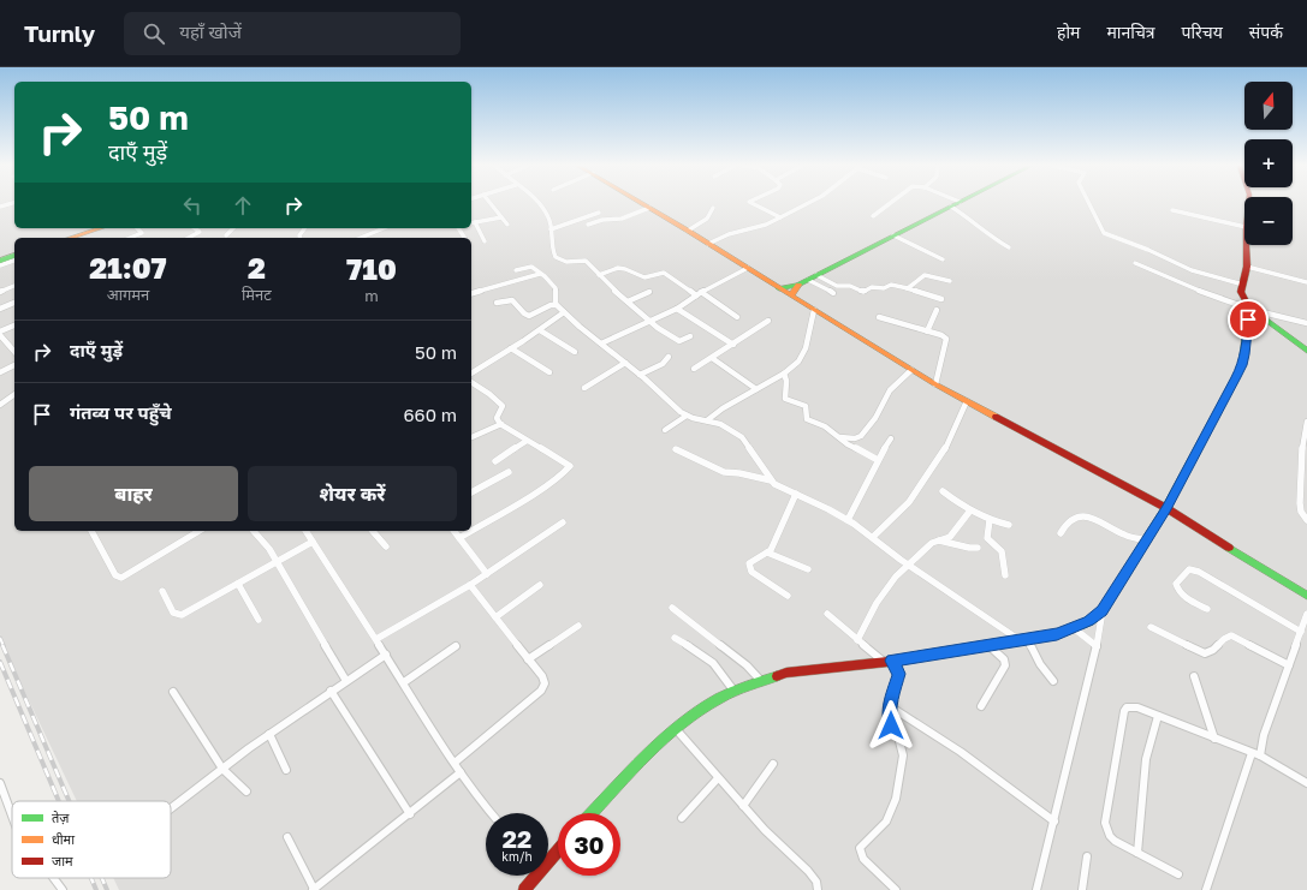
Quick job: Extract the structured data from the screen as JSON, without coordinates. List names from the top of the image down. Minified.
{"legend":["तेज़","धीमा","जाम"],"north":"top","page":{"header":"Turnly","search":"यहाँ खोजें","nav":["होम","मानचित्र","परिचय","संपर्क"],"map_buttons":["+","−"],"turn":["50 m","दाएँ मुड़ें"],"eta":["21:07","आगमन","2","मिनट","710","m"],"list":[{"name":"दाएँ मुड़ें","value":"50 m"},{"name":"गंतव्य पर पहुँचे","value":"660 m"}],"buttons":["बाहर","शेयर करें"],"speed":"22 km/h","limit":"30"}}
